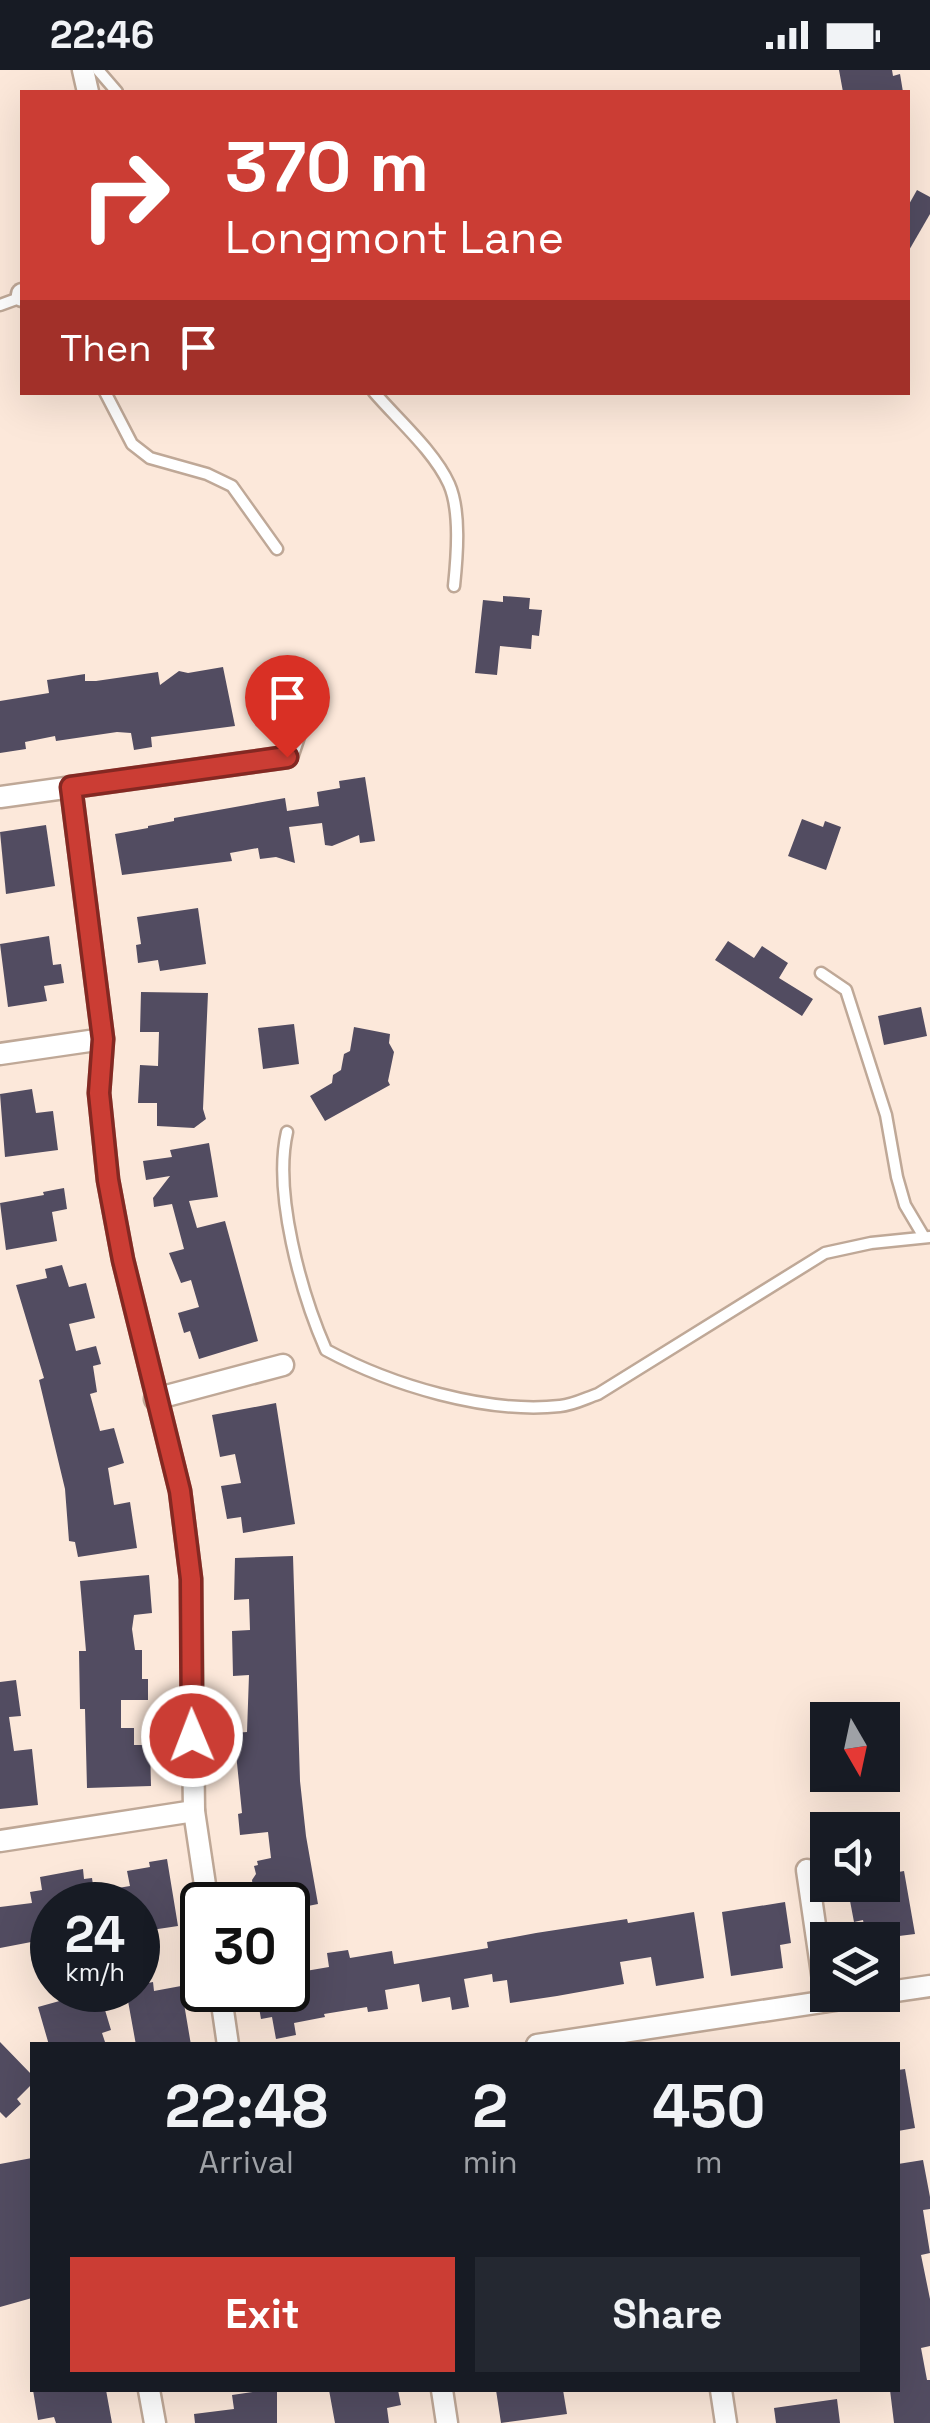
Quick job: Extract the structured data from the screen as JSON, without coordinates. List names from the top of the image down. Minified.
{"north":"bottom","page":{"status":"22:46","turn":["370 m","Longmont Lane"],"then":"Then","speed":"24 km/h","limit":"30","eta":["22:48","Arrival","2","min","450","m"],"buttons":["Exit","Share"]}}
